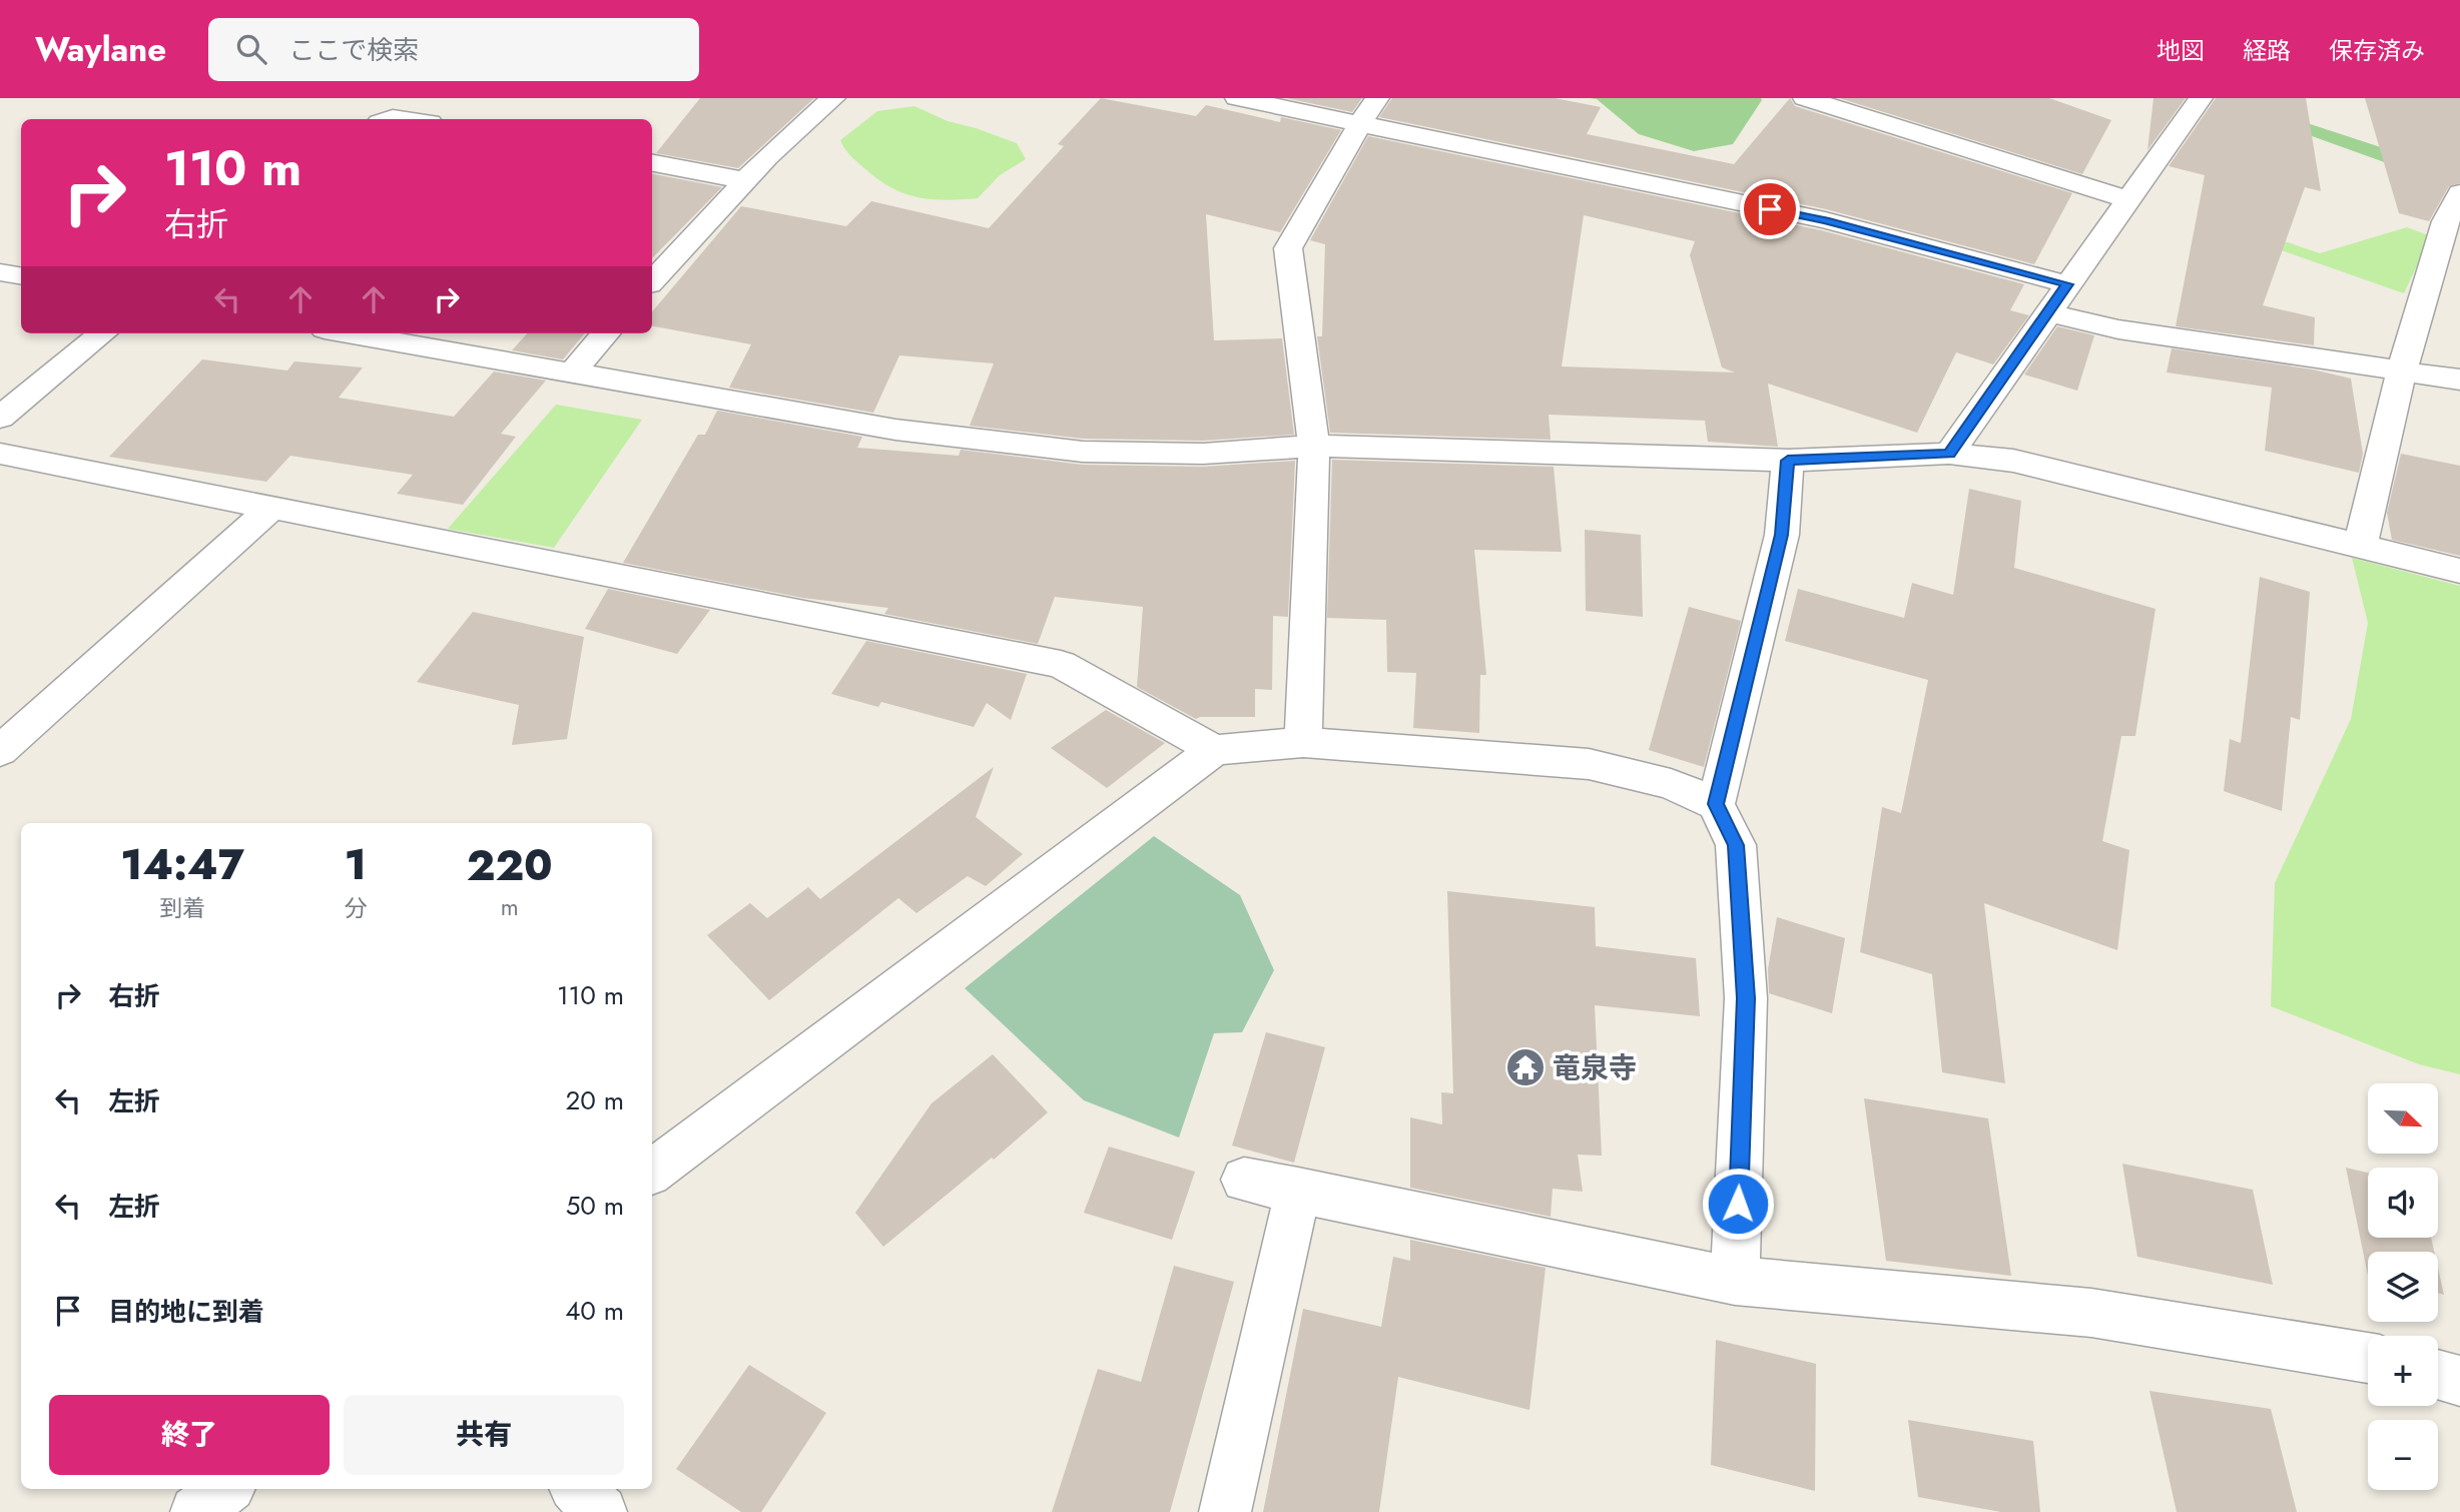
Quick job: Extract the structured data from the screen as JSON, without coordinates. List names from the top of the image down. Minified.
{"places":{"temple":["竜泉寺"]},"north":"bottom right","page":{"header":"Waylane","search":"ここで検索","nav":["地図","経路","保存済み"],"turn":["110 m","右折"],"eta":["14:47","到着","1","分","220","m"],"list":[{"name":"右折","value":"110 m"},{"name":"左折","value":"20 m"},{"name":"左折","value":"50 m"},{"name":"目的地に到着","value":"40 m"}],"map_buttons":["+","−"],"buttons":["終了","共有"]}}
